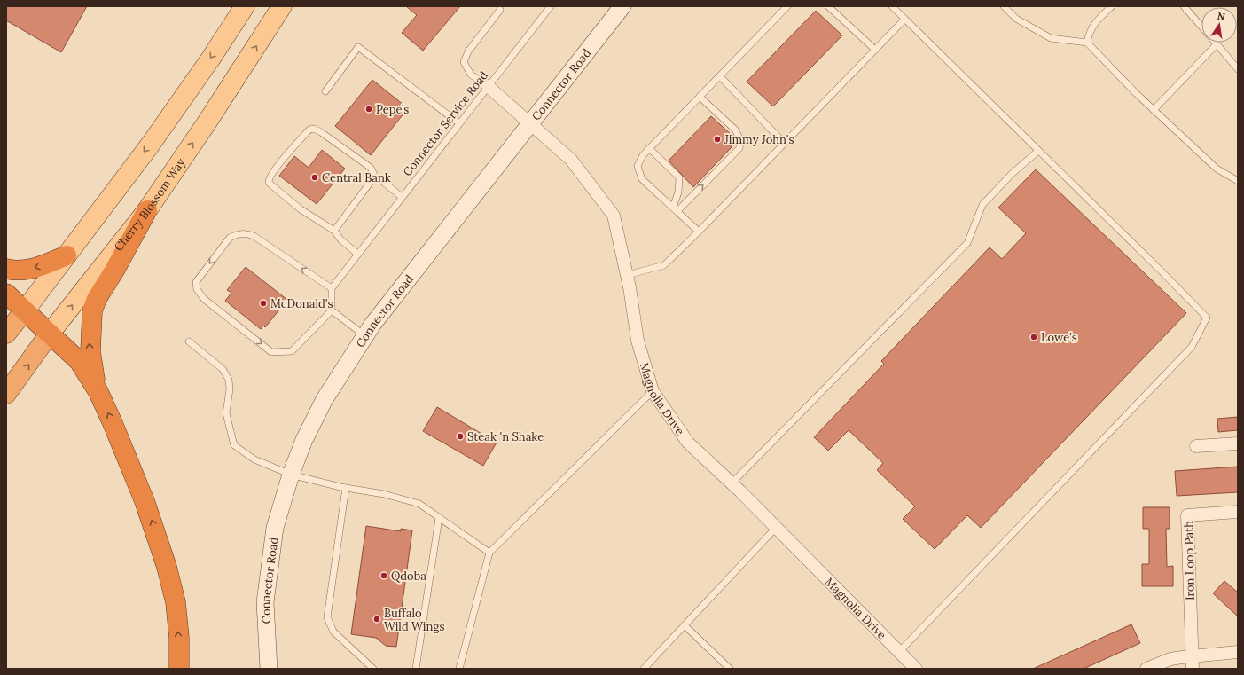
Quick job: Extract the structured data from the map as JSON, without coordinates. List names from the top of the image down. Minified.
{"streets":{"highway":["Cherry Blossom Way"],"main road":["Connector Road"],"street":["Magnolia Drive","Iron Loop Path"],"lane":["Connector Service Road"]},"crossings":[["Connector Road","Magnolia Drive"],["Connector Service Road","Magnolia Drive"]],"places":["Pepe’s","Jimmy John's","Central Bank","McDonald's","Lowe's","Steak 'n Shake","Qdoba","Buffalo Wild Wings"],"north":"top"}
